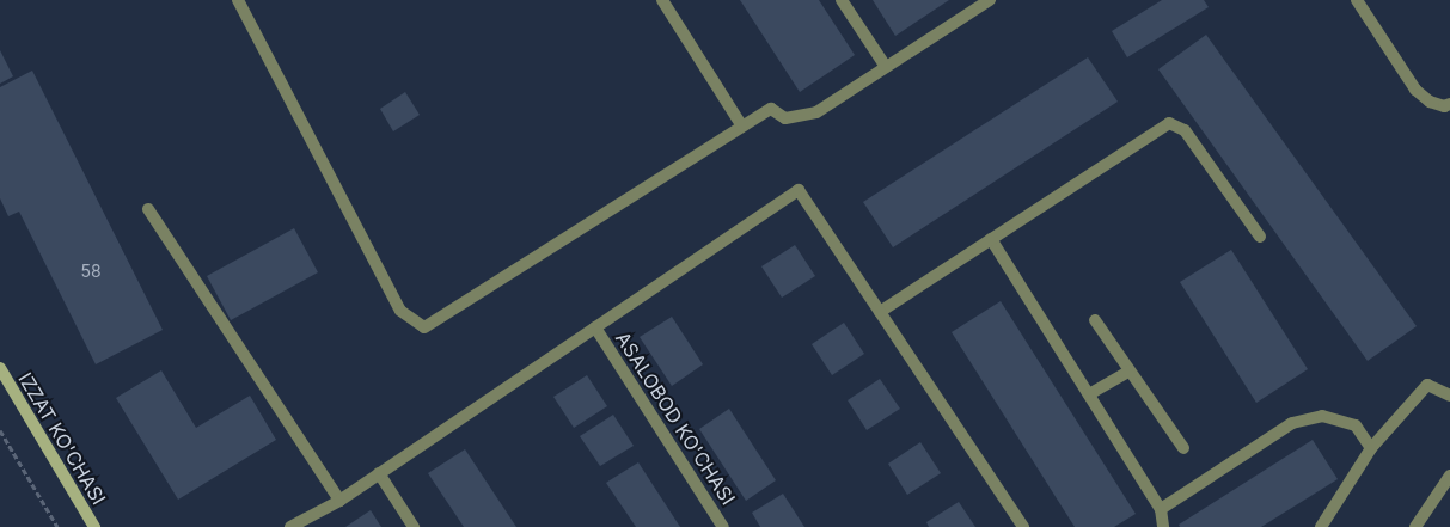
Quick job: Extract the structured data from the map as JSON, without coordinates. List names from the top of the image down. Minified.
{"streets":{"main road":["IZZAT KO'CHASI"],"street":["ASALOBOD KO'CHASI"]},"house_numbers":["58"]}
